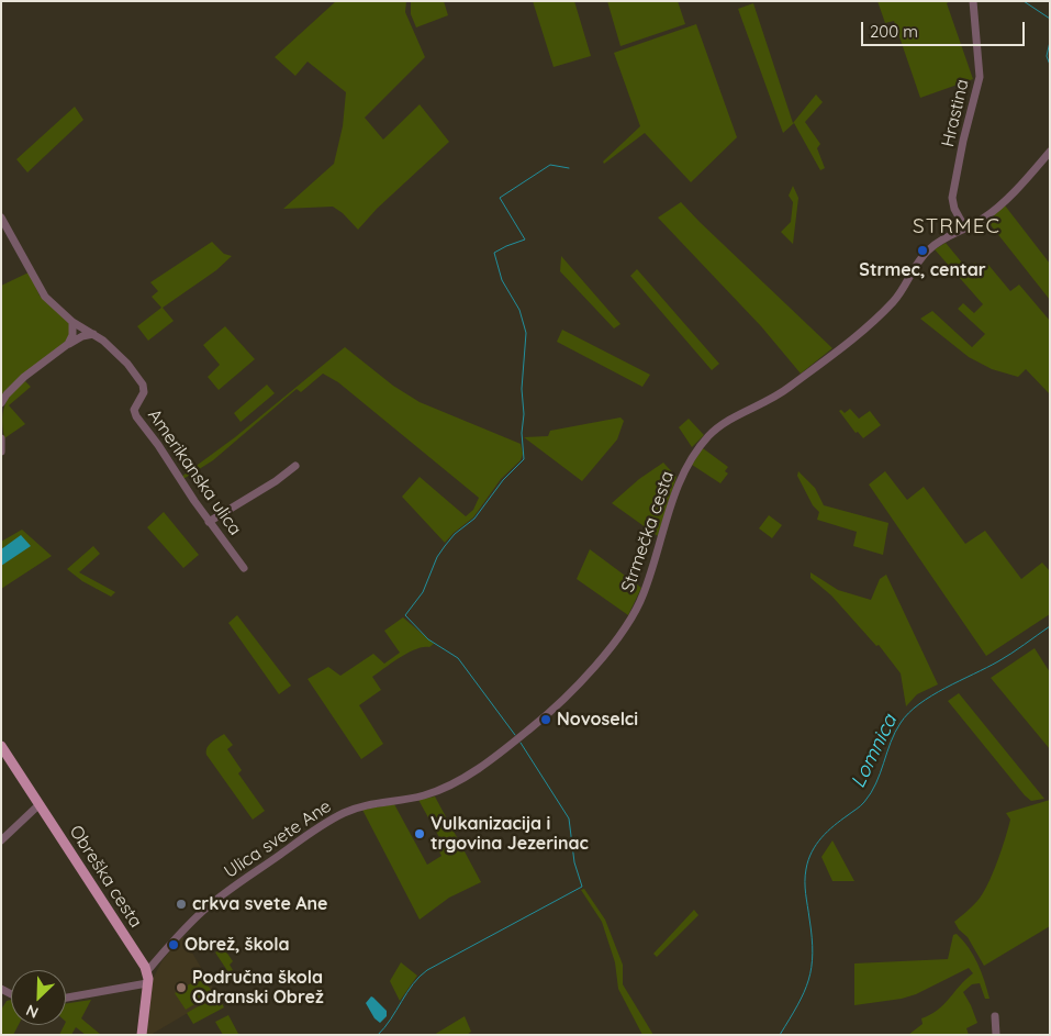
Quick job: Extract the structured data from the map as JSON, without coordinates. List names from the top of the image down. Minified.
{"streets":{"main road":["Obreška cesta"],"street":["Hrastina","Amerikanska ulica","Strmečka cesta","Ulica svete Ane"]},"crossings":[["Hrastina","Strmečka cesta"],["Strmečka cesta","Ulica svete Ane"],["Ulica svete Ane","Obreška cesta"]],"districts":["STRMEC"],"water":["Lomnica"],"places":["Strmec, centar","Novoselci","Vulkanizacija i trgovina Jezerinac","crkva svete Ane","Obrež, škola","Područna škola Odranski Obrež"],"scale_bar":"200 m","north":"bottom left"}
